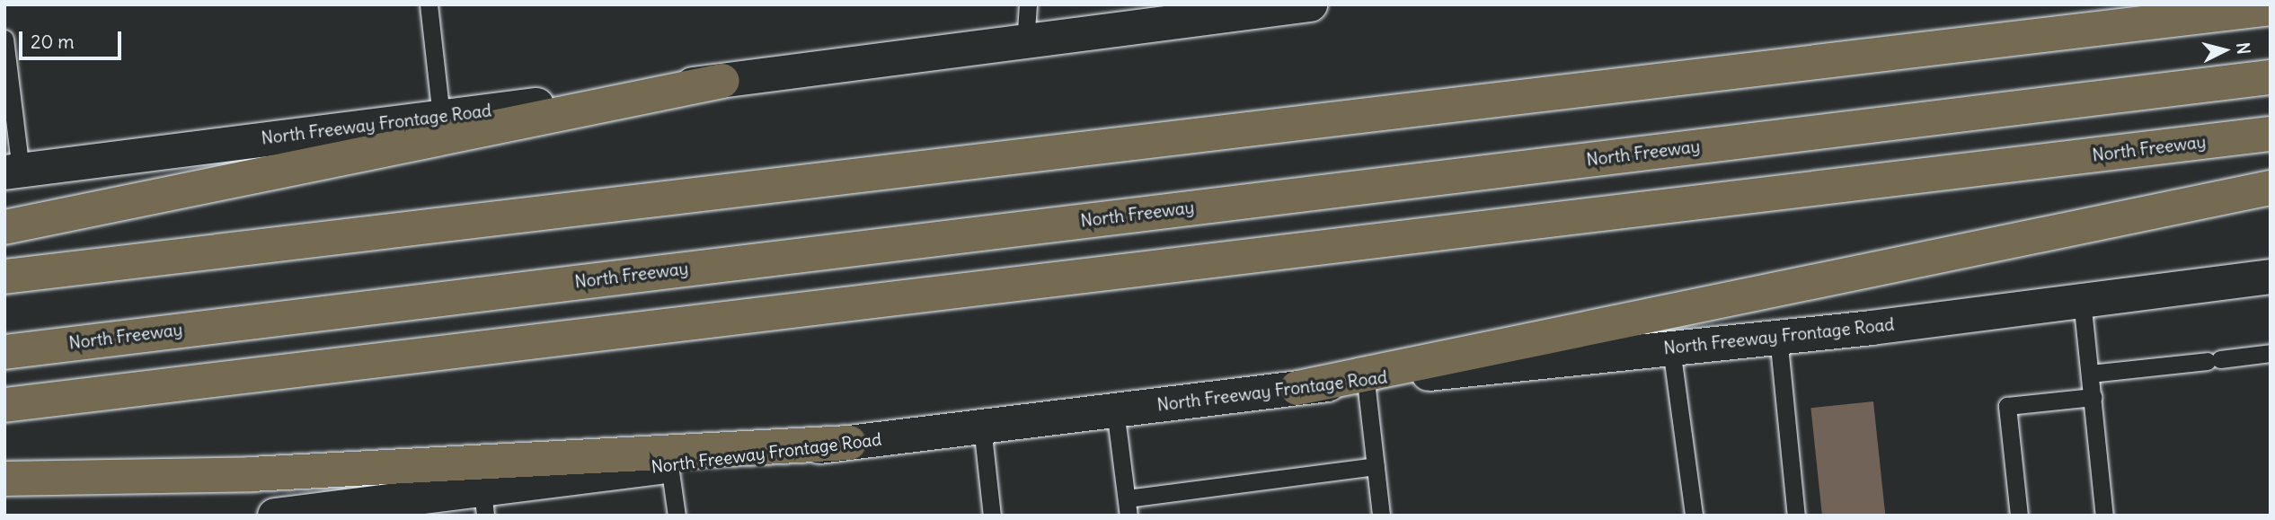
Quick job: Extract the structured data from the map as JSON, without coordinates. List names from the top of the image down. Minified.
{"streets":{"highway":["North Freeway"],"main road":["North Freeway Frontage Road"]},"scale_bar":"20 m","north":"right"}
